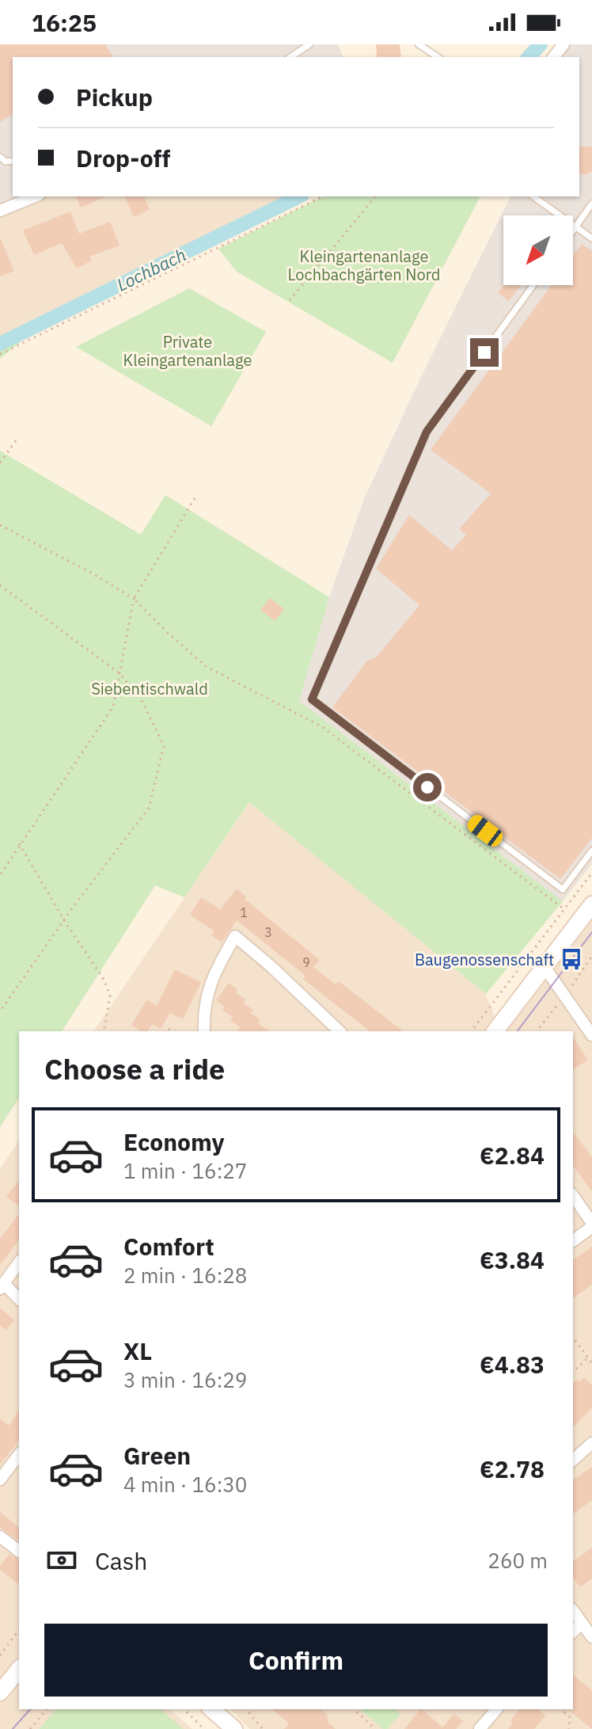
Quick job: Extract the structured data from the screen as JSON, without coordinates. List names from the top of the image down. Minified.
{"water":["Lochbach"],"parks":["Kleingartenanlage Lochbachgärten Nord","Private Kleingartenanlage","Siebentischwald"],"places":{"bus stop":["Baugenossenschaft"]},"house_numbers":["1","3","9"],"north":"bottom left","page":{"status":"16:25","banner":["Pickup","Drop-off"],"heading":"Choose a ride","list":[{"name":"Economy","note":"1 min · 16:27","value":"€2.84"},{"name":"Comfort","note":"2 min · 16:28","value":"€3.84"},{"name":"XL","note":"3 min · 16:29","value":"€4.83"},{"name":"Green","note":"4 min · 16:30","value":"€2.78"}],"pay":["Cash","260 m"],"buttons":"Confirm"}}
